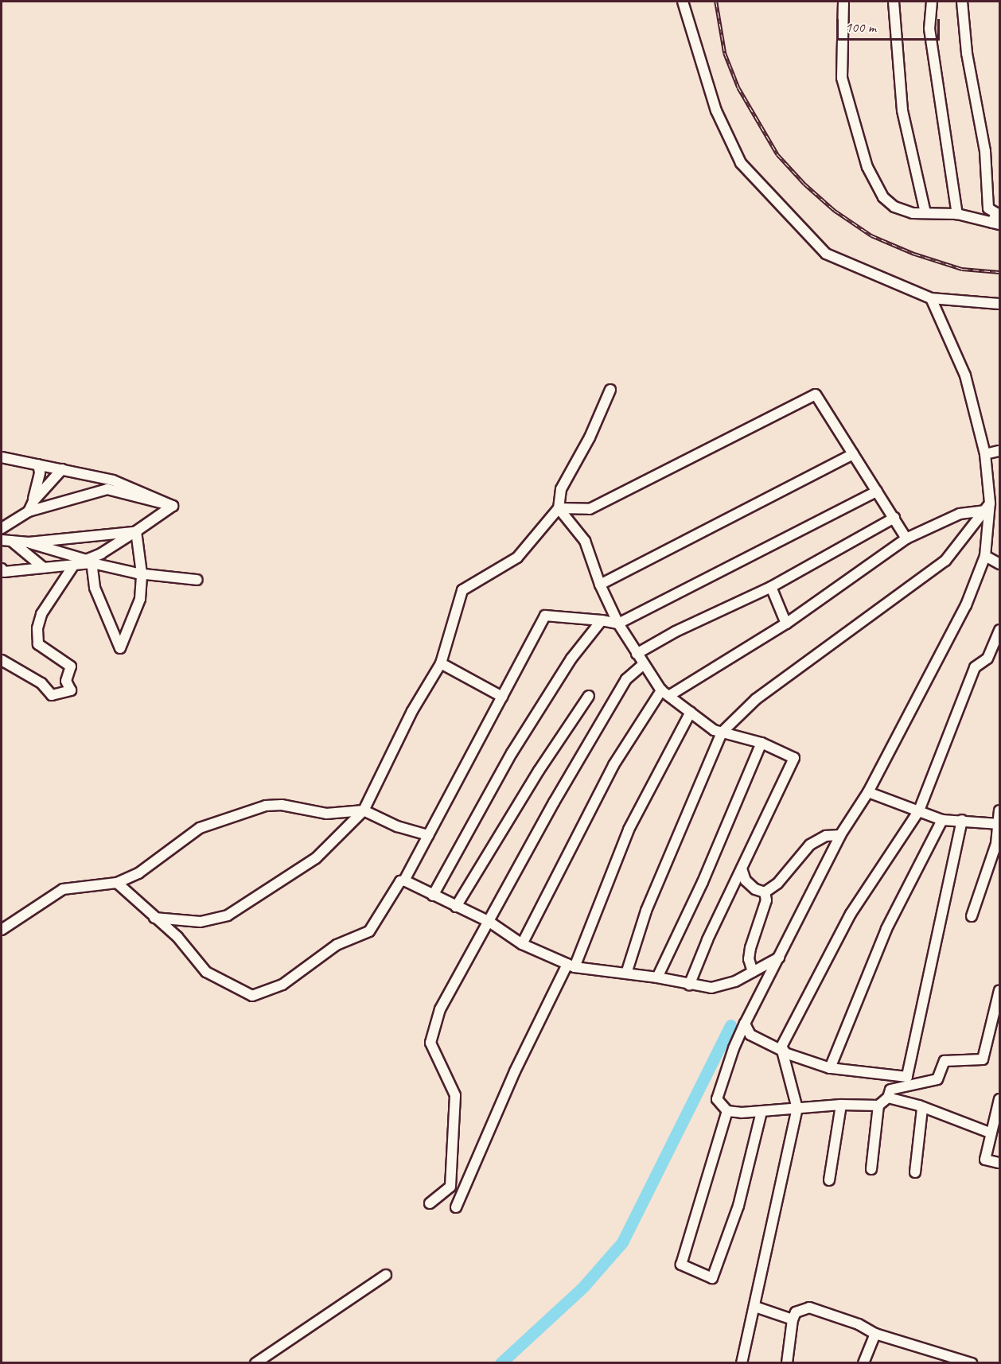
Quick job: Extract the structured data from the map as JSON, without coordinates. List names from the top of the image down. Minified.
{"scale_bar":"100 m"}
